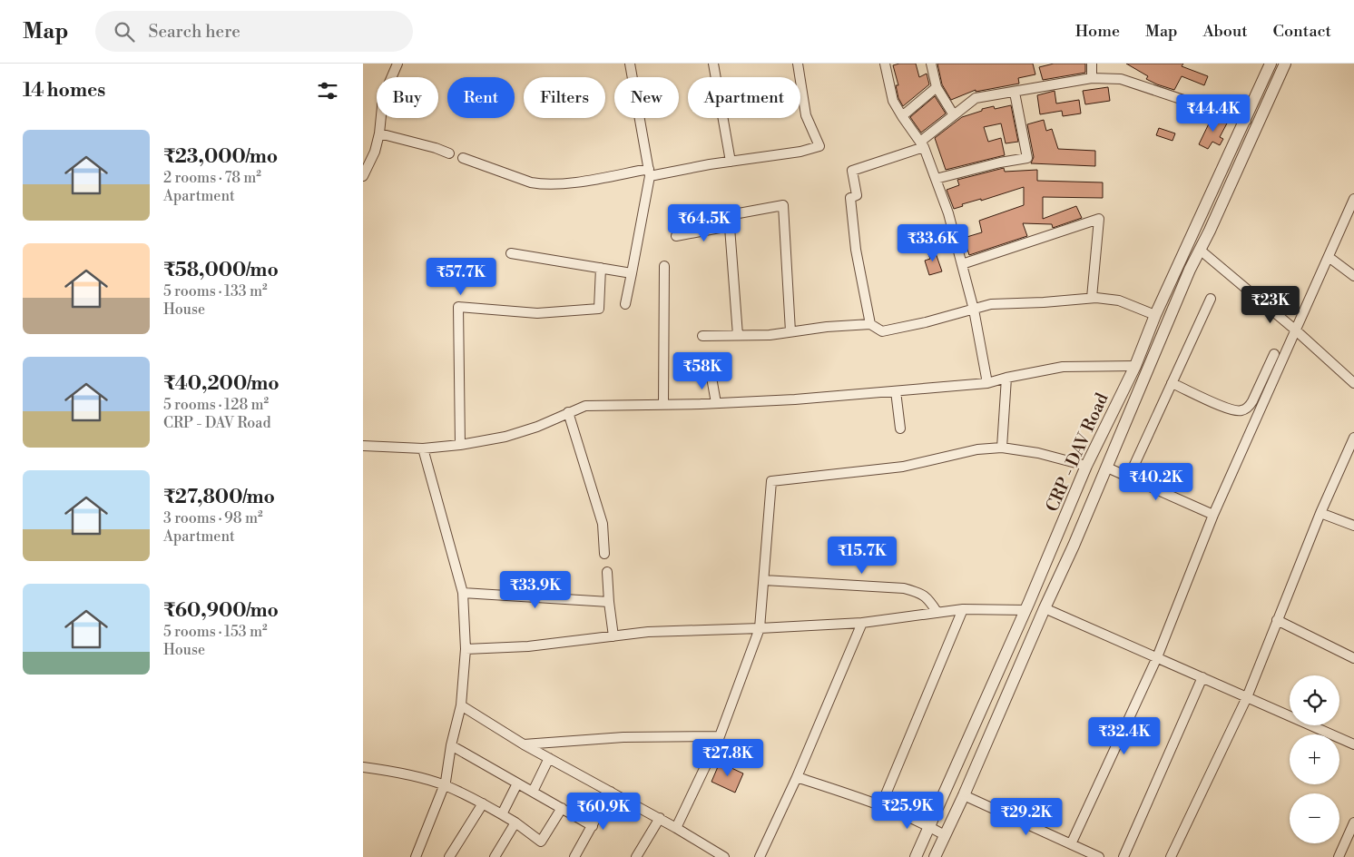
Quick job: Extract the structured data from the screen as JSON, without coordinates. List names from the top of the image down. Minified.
{"streets":{"street":["CRP - DAV Road"]},"page":{"header":"Map","search":"Search here","nav":["Home","Map","About","Contact"],"heading":"14 homes","chip":["Buy","Rent","Filters","New","Apartment"],"price":["₹44.4K","₹64.5K","₹33.6K","₹57.7K","₹23K","₹58K","₹40.2K","₹15.7K","₹33.9K","₹32.4K","₹27.8K","₹25.9K","₹60.9K","₹29.2K"],"list":[{"name":"₹23,000/mo","note":"2 rooms · 78 m² · Apartment"},{"name":"₹58,000/mo","note":"5 rooms · 133 m² · House"},{"name":"₹40,200/mo","note":"5 rooms · 128 m² · CRP - DAV Road"},{"name":"₹27,800/mo","note":"3 rooms · 98 m² · Apartment"},{"name":"₹60,900/mo","note":"5 rooms · 153 m² · House"}],"map_buttons":["+","−"]}}
